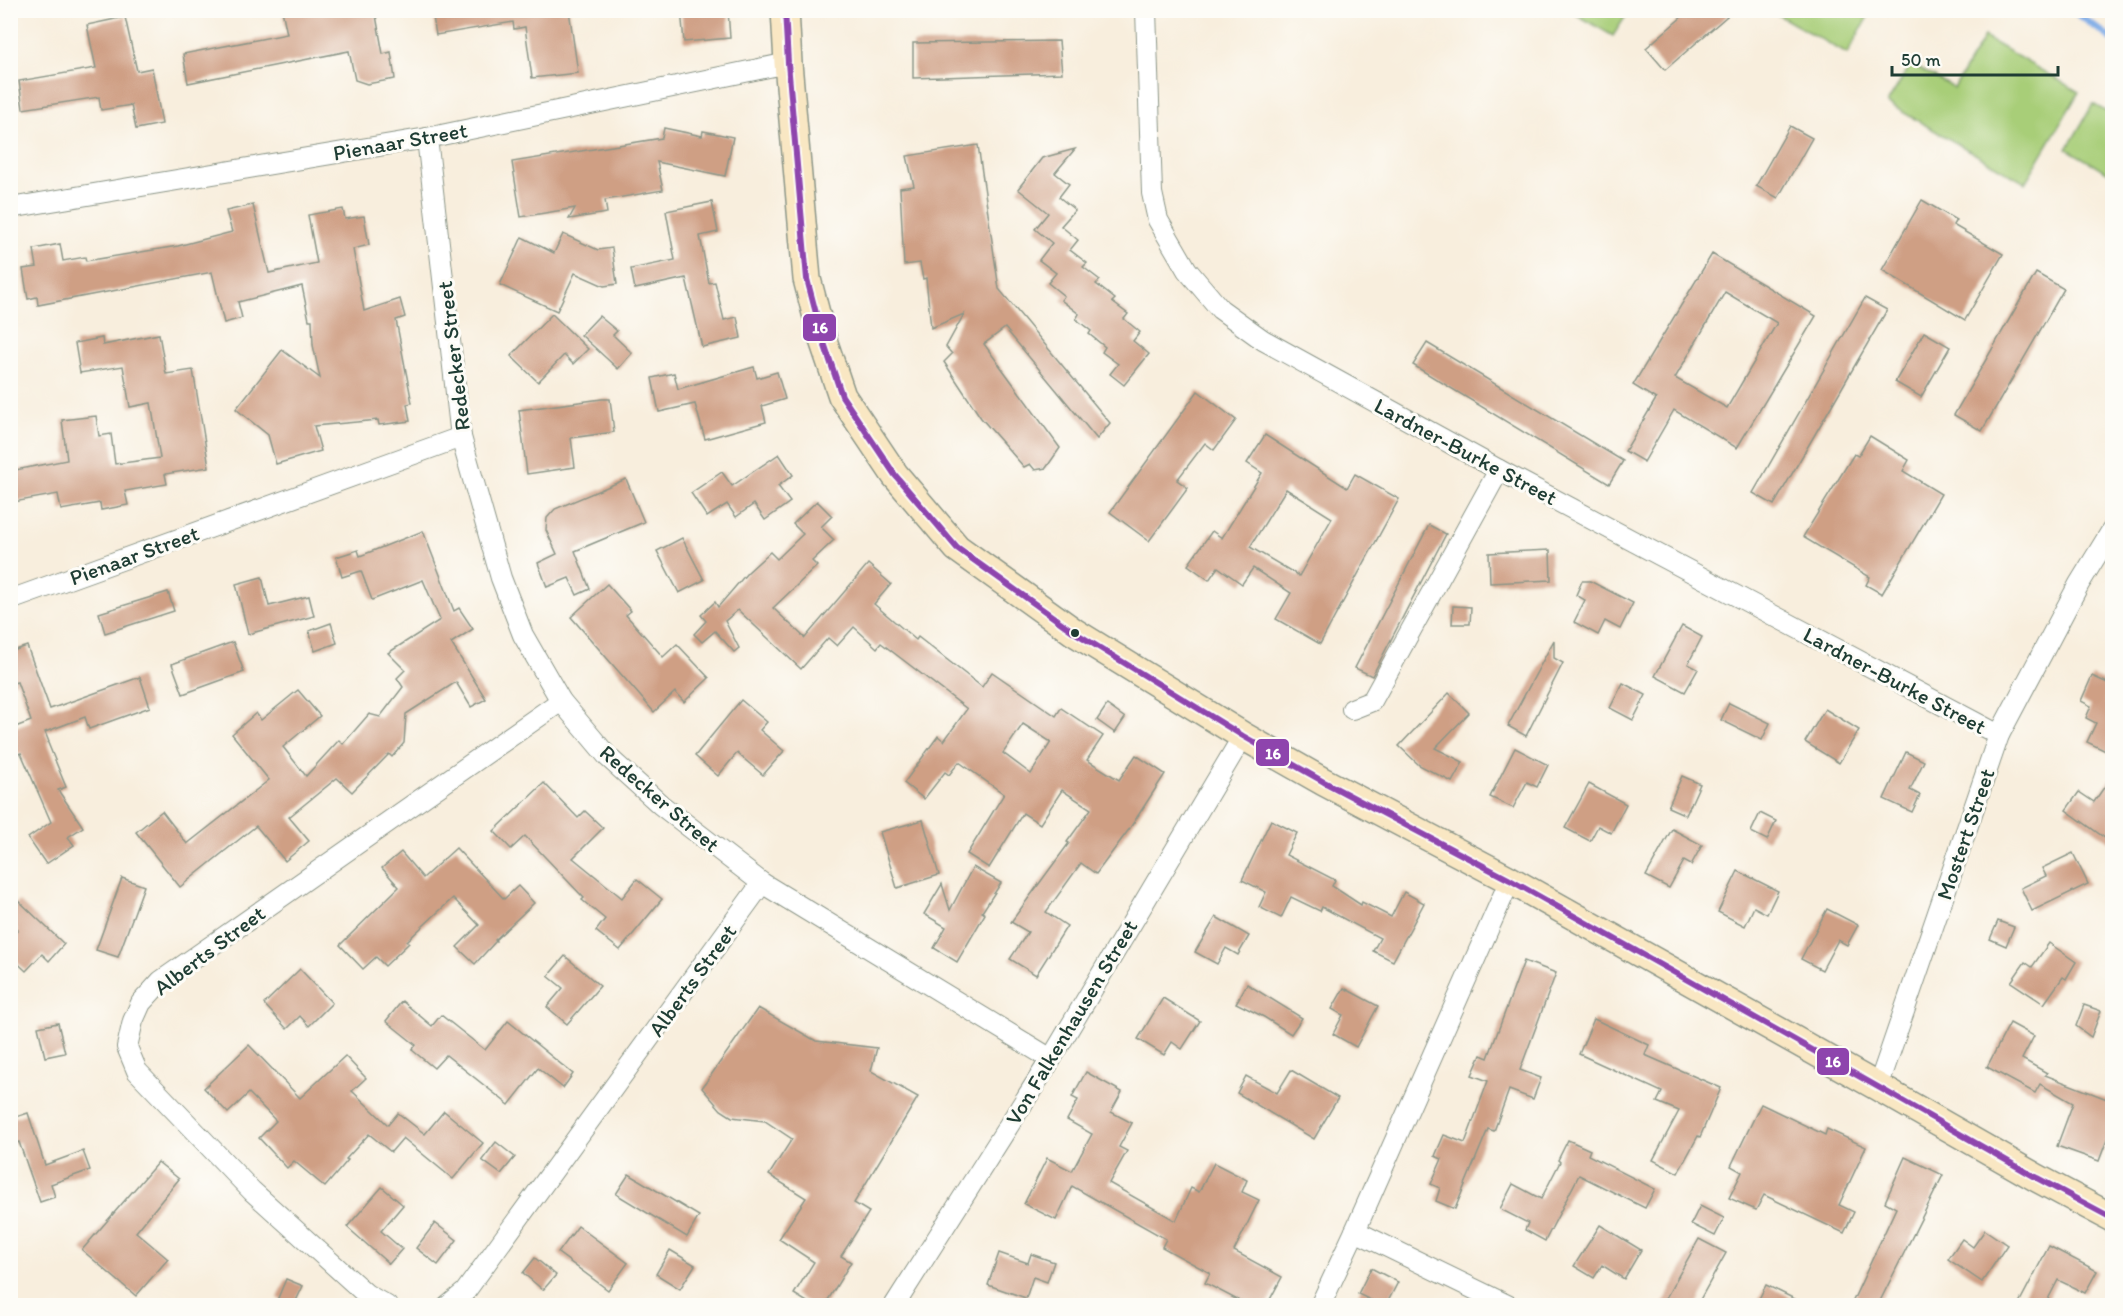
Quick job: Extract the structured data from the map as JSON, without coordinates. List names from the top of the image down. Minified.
{"streets":{"street":["Pienaar Street","Redecker Street","Lardner-Burke Street","Mostert Street","Alberts Street","Von Falkenhausen Street"]},"crossings":[["Pienaar Street","Redecker Street"],["Redecker Street","Alberts Street"],["Redecker Street","Von Falkenhausen Street"],["Lardner-Burke Street","Mostert Street"]],"lines":["transit line 16"],"scale_bar":"50 m"}
